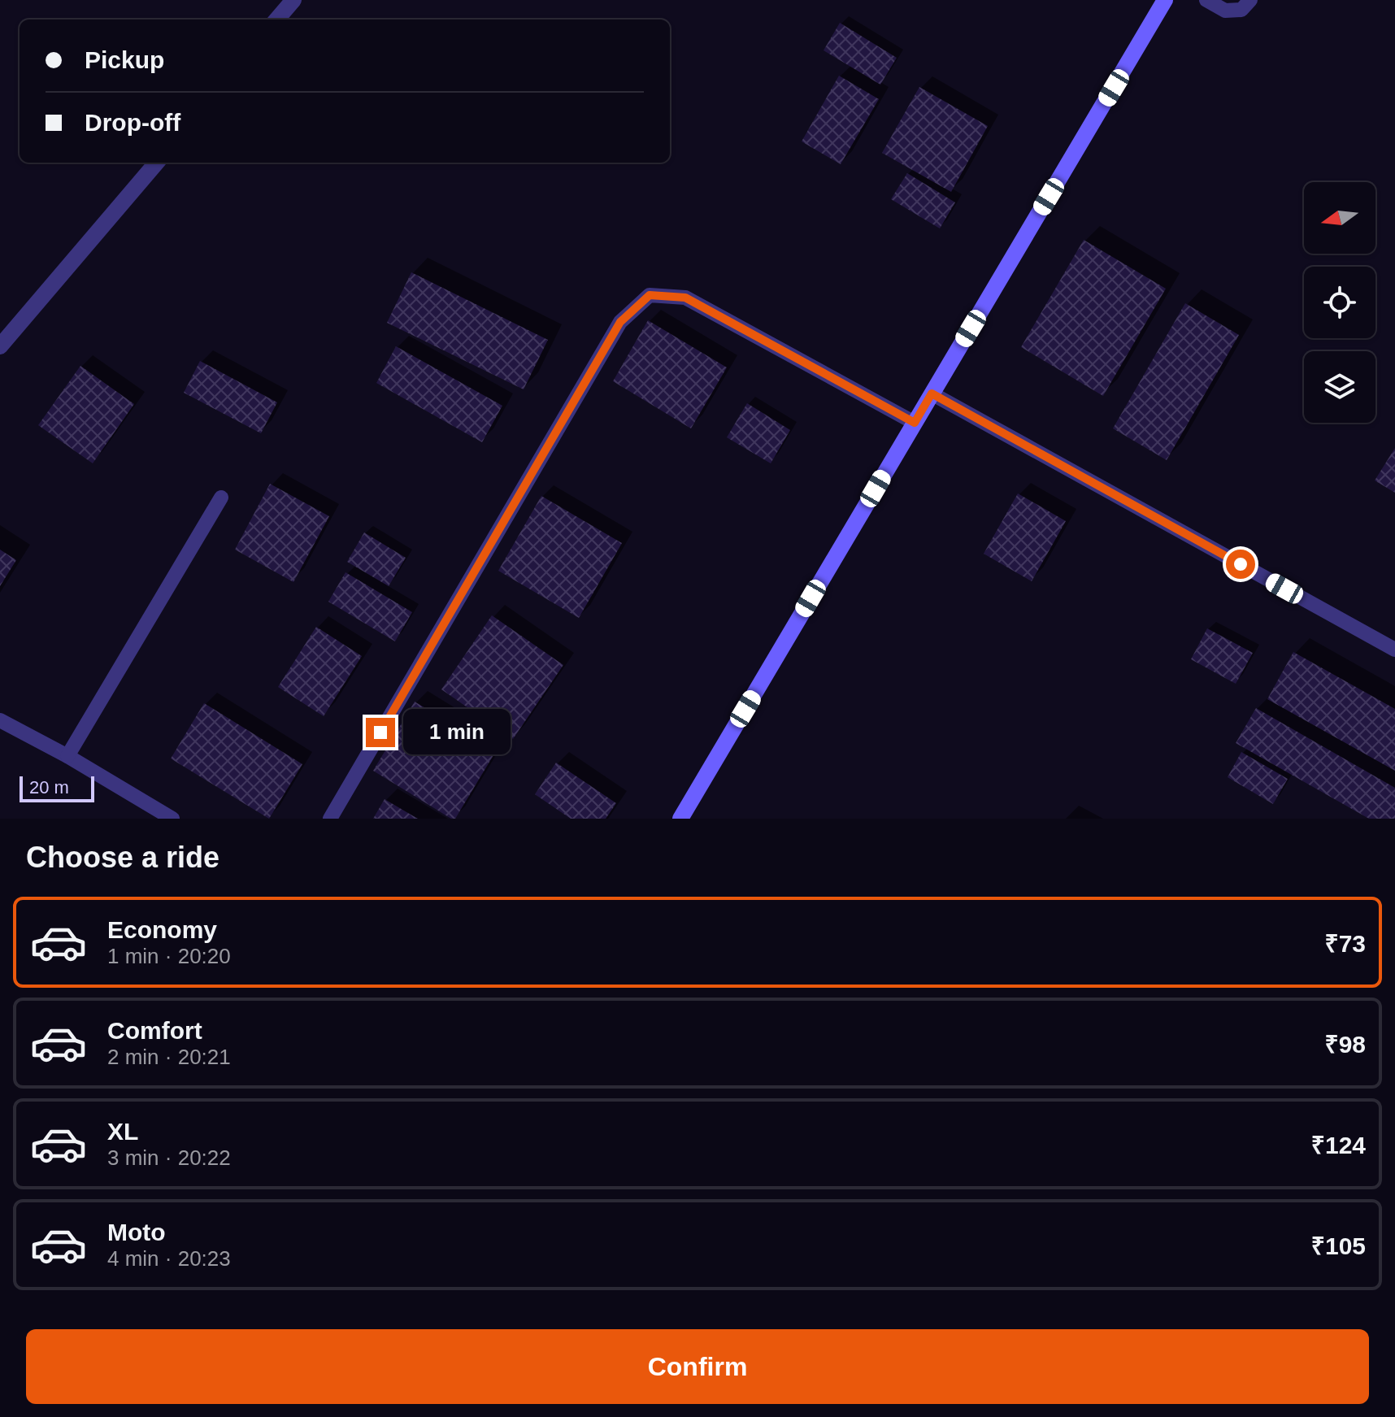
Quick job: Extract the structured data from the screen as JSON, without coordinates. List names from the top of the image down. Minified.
{"scale_bar":"20 m","north":"left","page":{"banner":["Pickup","Drop-off"],"bubble":"1 min","scale":"20 m","heading":"Choose a ride","list":[{"name":"Economy","note":"1 min · 20:20","value":"₹73"},{"name":"Comfort","note":"2 min · 20:21","value":"₹98"},{"name":"XL","note":"3 min · 20:22","value":"₹124"},{"name":"Moto","note":"4 min · 20:23","value":"₹105"}],"buttons":"Confirm"}}
